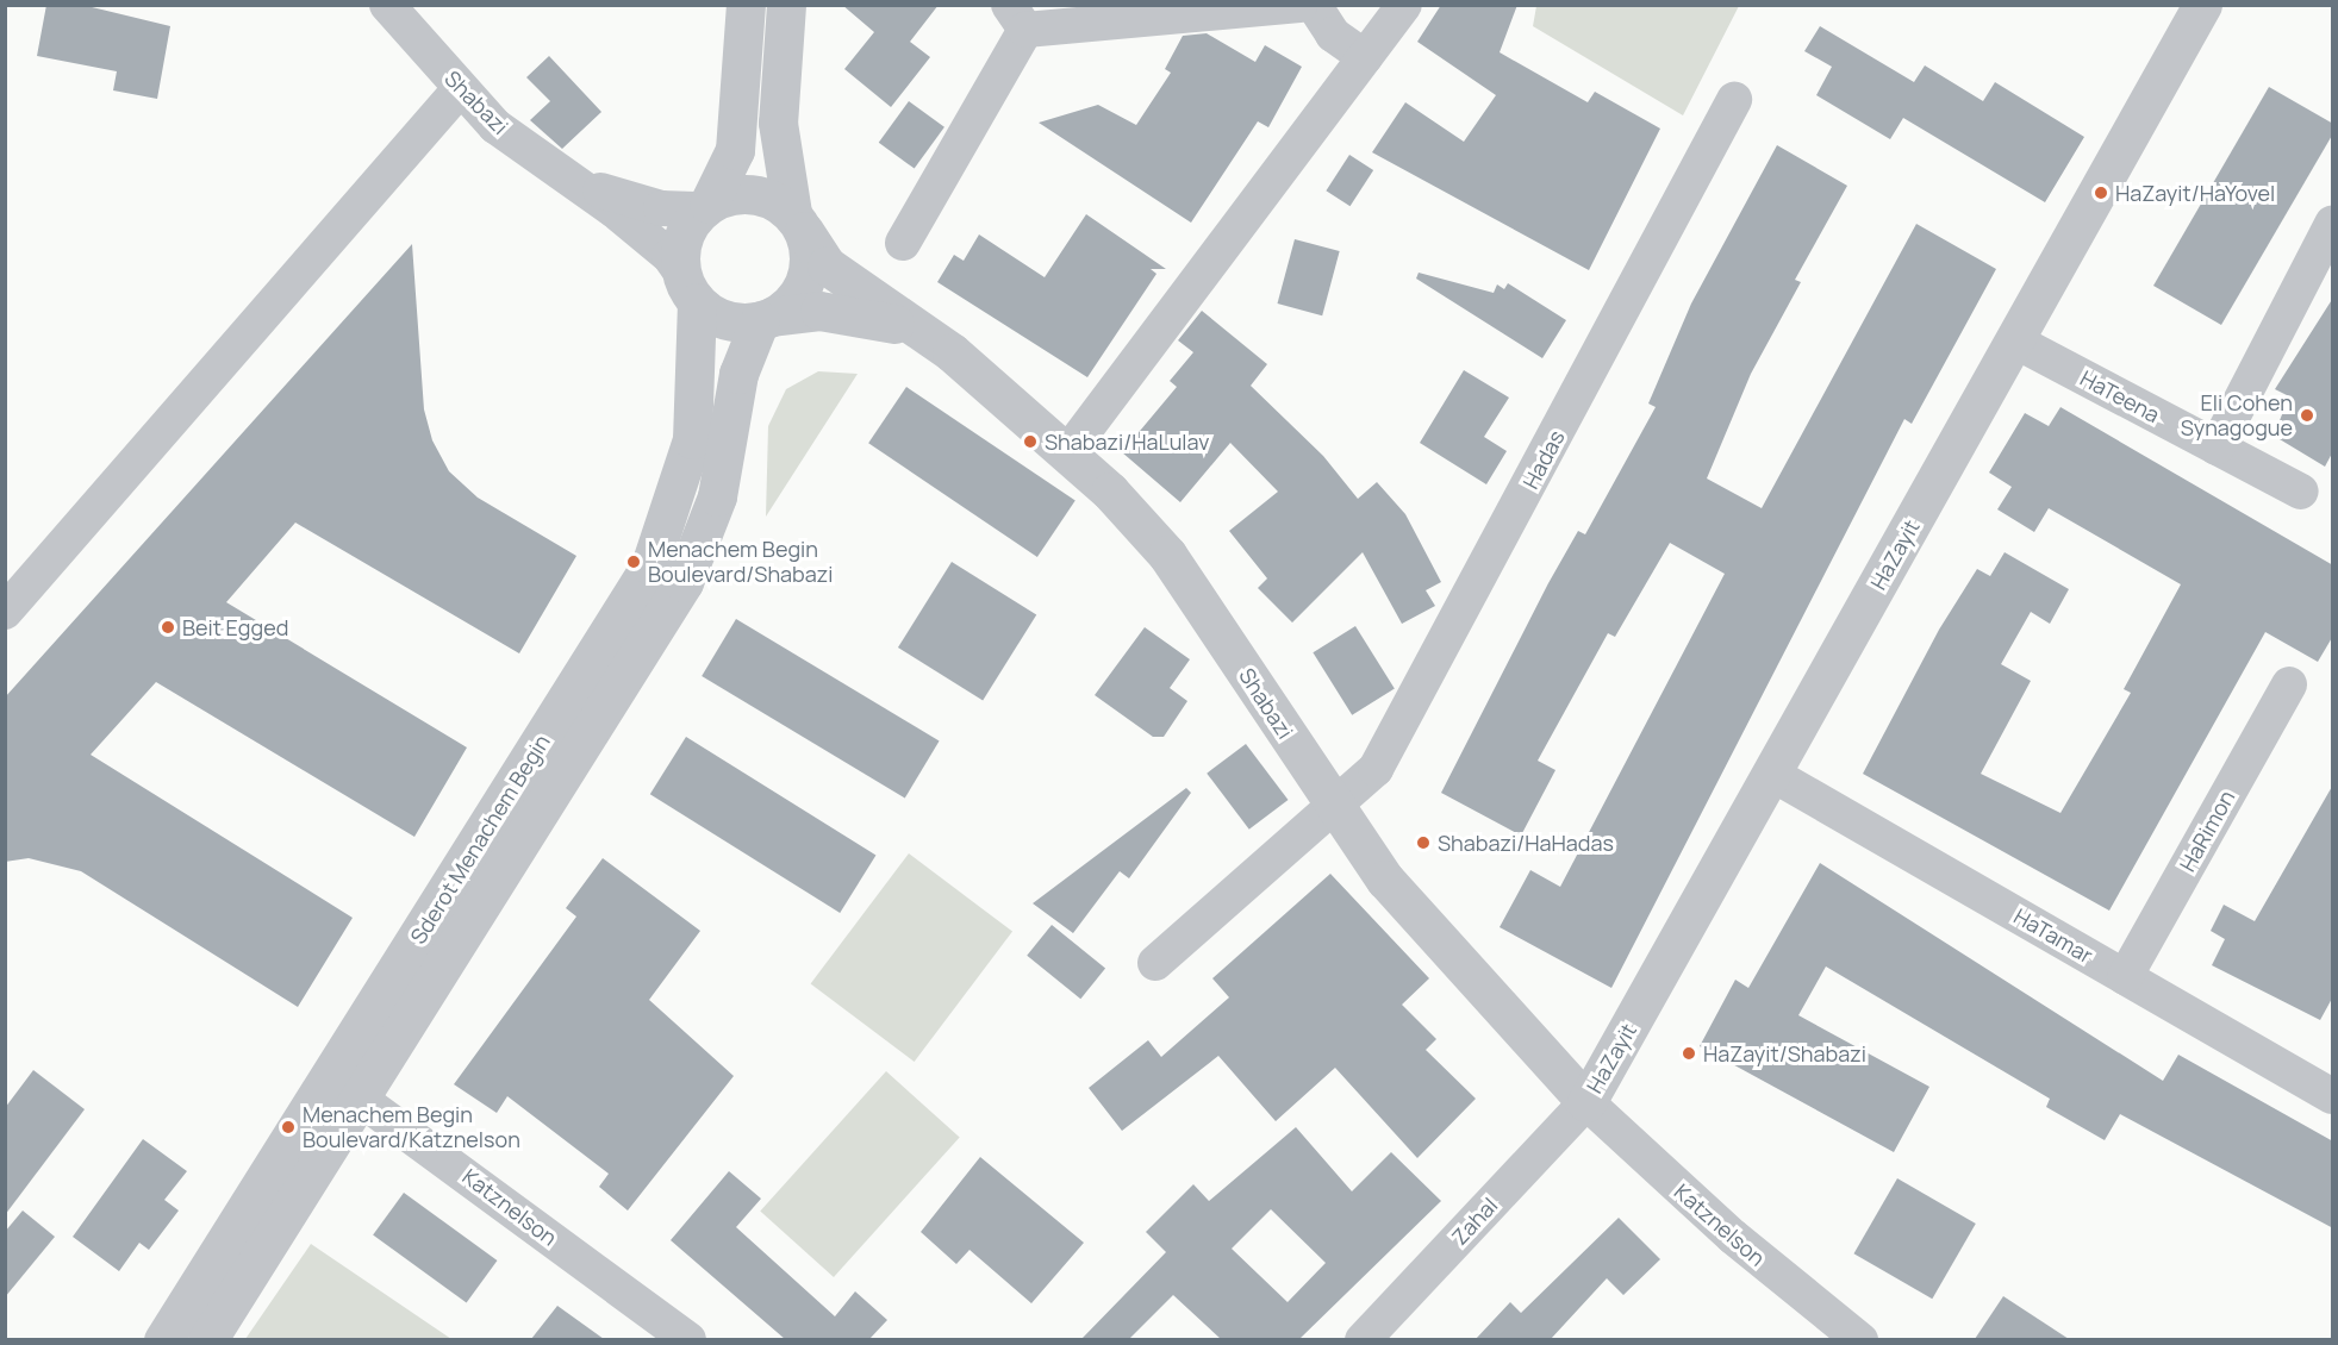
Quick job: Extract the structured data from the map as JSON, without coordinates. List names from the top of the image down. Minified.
{"streets":{"street":["Shabazi","HaTeena","Hadas","HaZayit","HaRimon","Sderot Menachem Begin","HaTamar","Katznelson","Zahal"]},"crossings":[["Shabazi","Hadas"],["Shabazi","HaZayit"],["Shabazi","Sderot Menachem Begin"],["Shabazi","Katznelson"],["Shabazi","Zahal"],["HaTeena","HaZayit"],["HaZayit","HaTamar"],["HaZayit","Katznelson"],["HaZayit","Zahal"],["HaRimon","HaTamar"],["Sderot Menachem Begin","Katznelson"],["Katznelson","Zahal"]],"places":["HaZayit/HaYovel","Eli Cohen Synagogue","Shabazi/HaLulav","Menachem Begin Boulevard/Shabazi","Beit Egged","Shabazi/HaHadas","HaZayit/Shabazi","Menachem Begin Boulevard/Katznelson"]}
